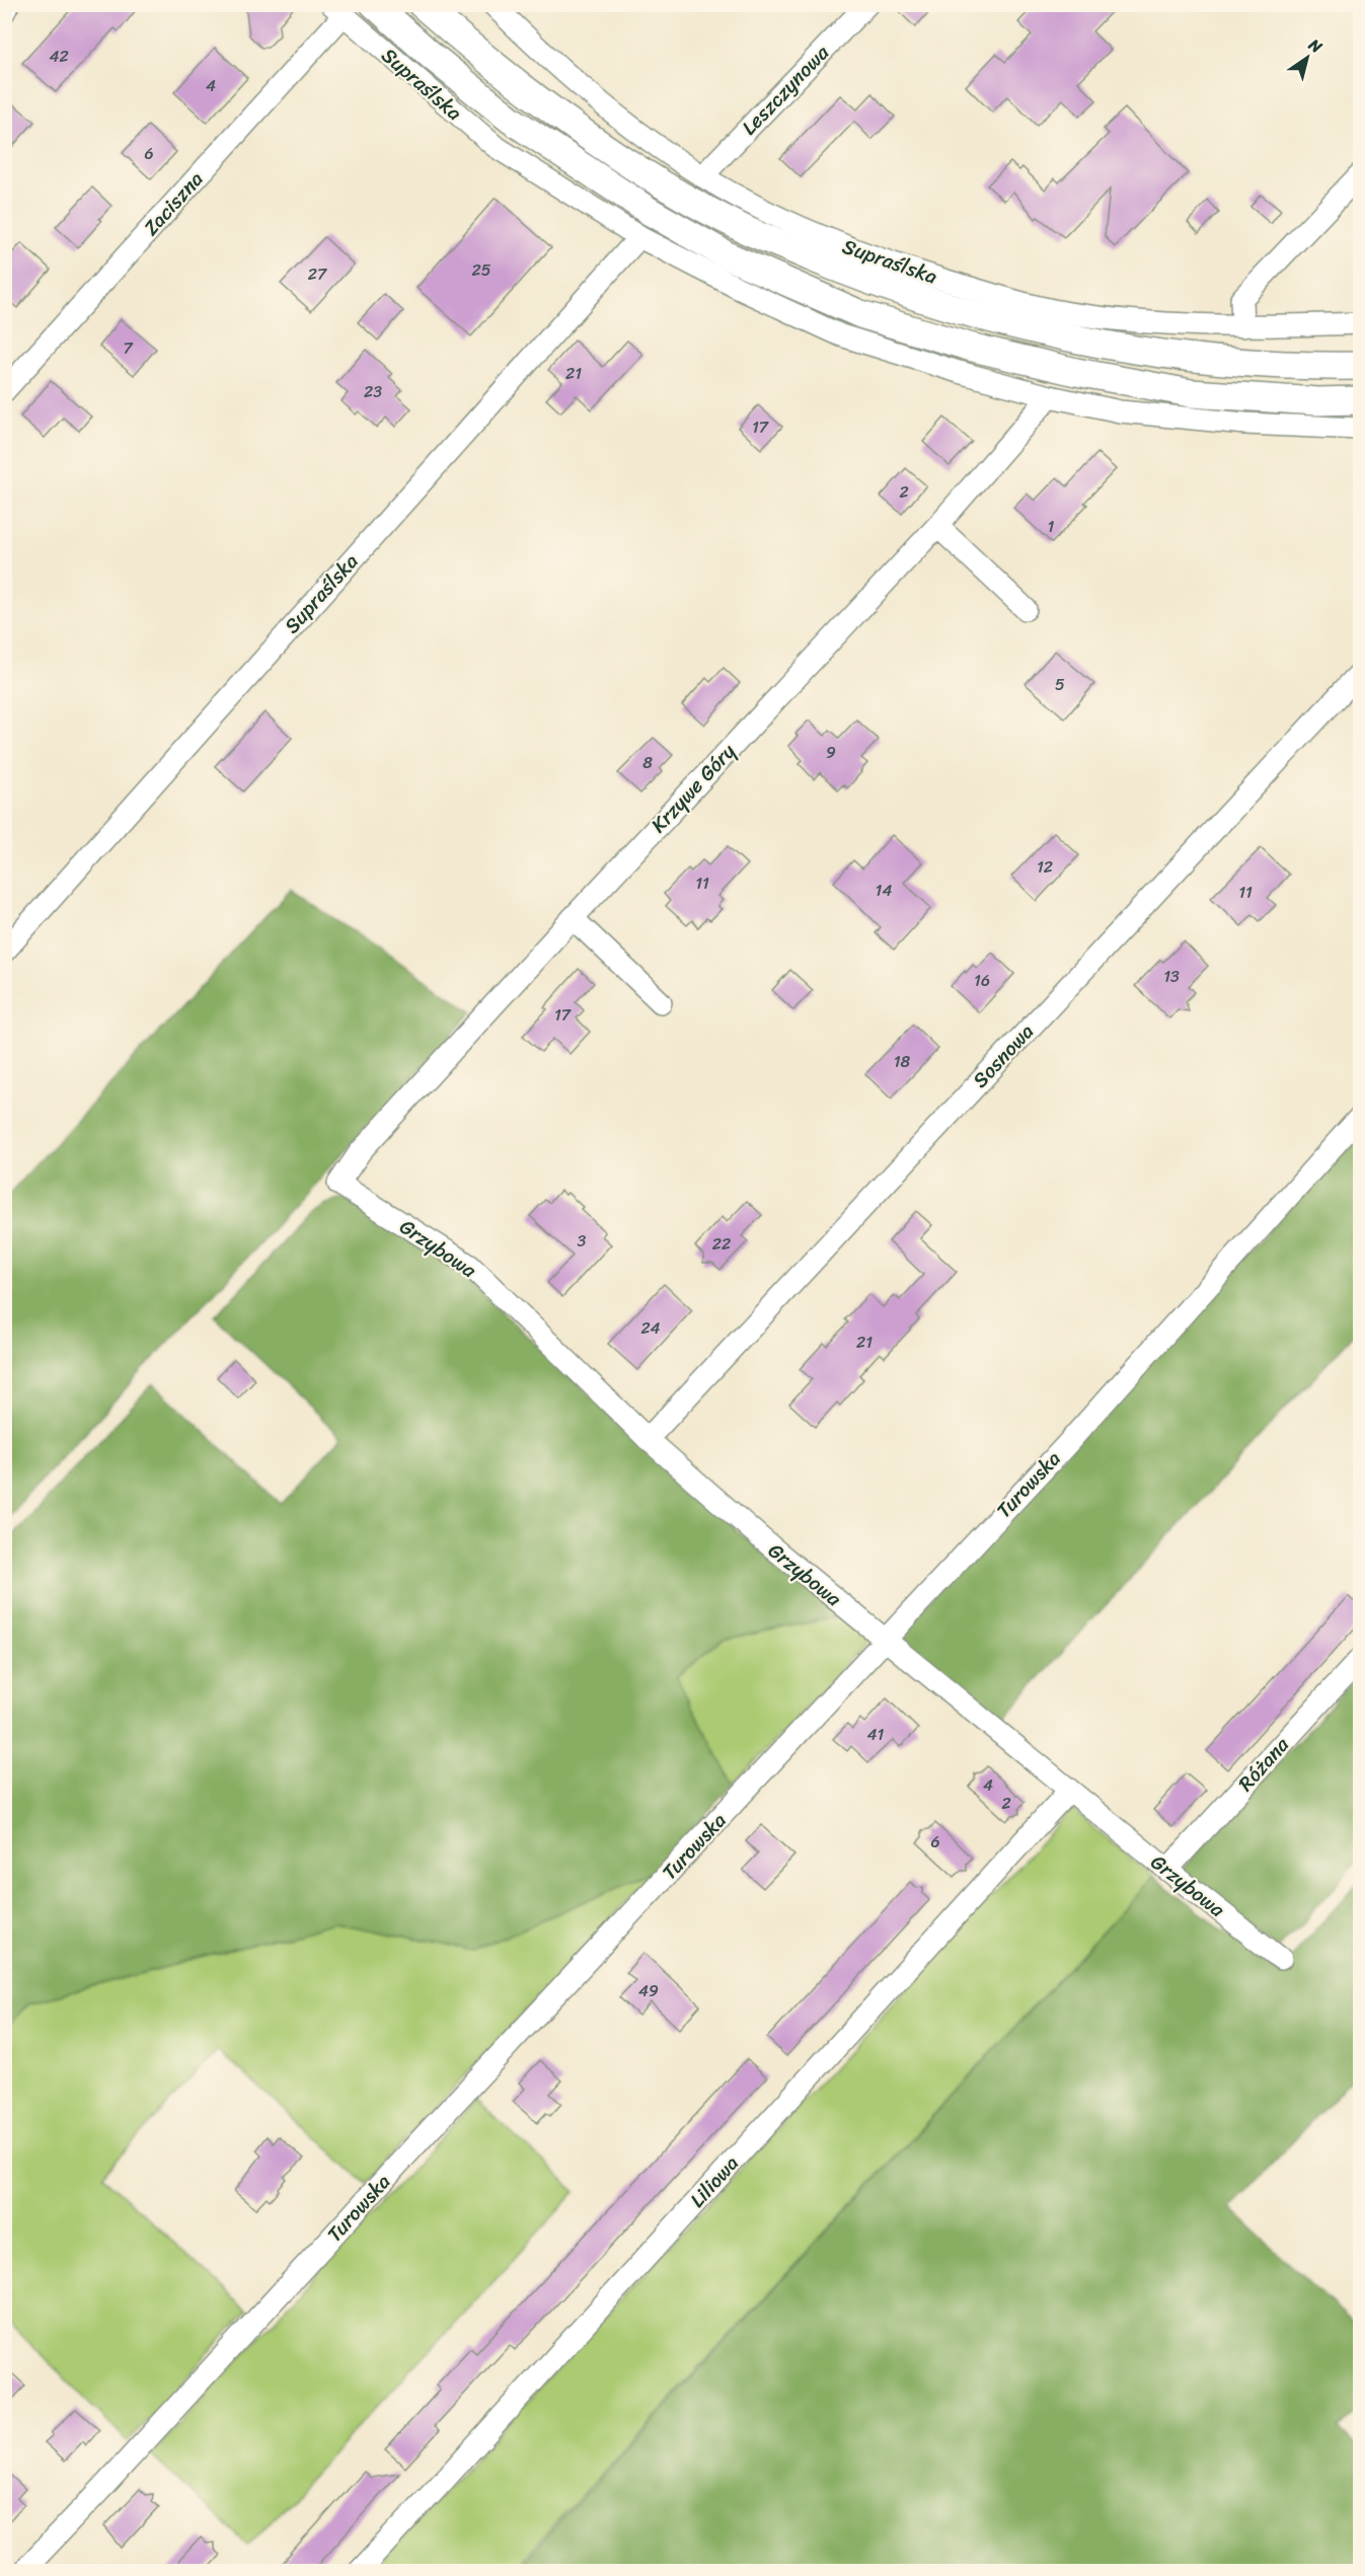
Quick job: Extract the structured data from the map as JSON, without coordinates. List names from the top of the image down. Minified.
{"streets":{"street":["Supraślska","Leszczynowa","Zaciszna","Krzywe Góry","Sosnowa","Grzybowa","Turowska","Różana","Liliowa"]},"crossings":[["Supraślska","Leszczynowa"],["Supraślska","Zaciszna"],["Supraślska","Krzywe Góry"],["Krzywe Góry","Grzybowa"],["Sosnowa","Grzybowa"],["Grzybowa","Turowska"],["Grzybowa","Różana"],["Grzybowa","Liliowa"]],"house_numbers":["42","4","6","25","27","7","21","23","17","2","1","5","9","8","12","11","14","11","13","16","17","18","3","22","24","21","41","4","2","6","49"],"north":"top right"}
